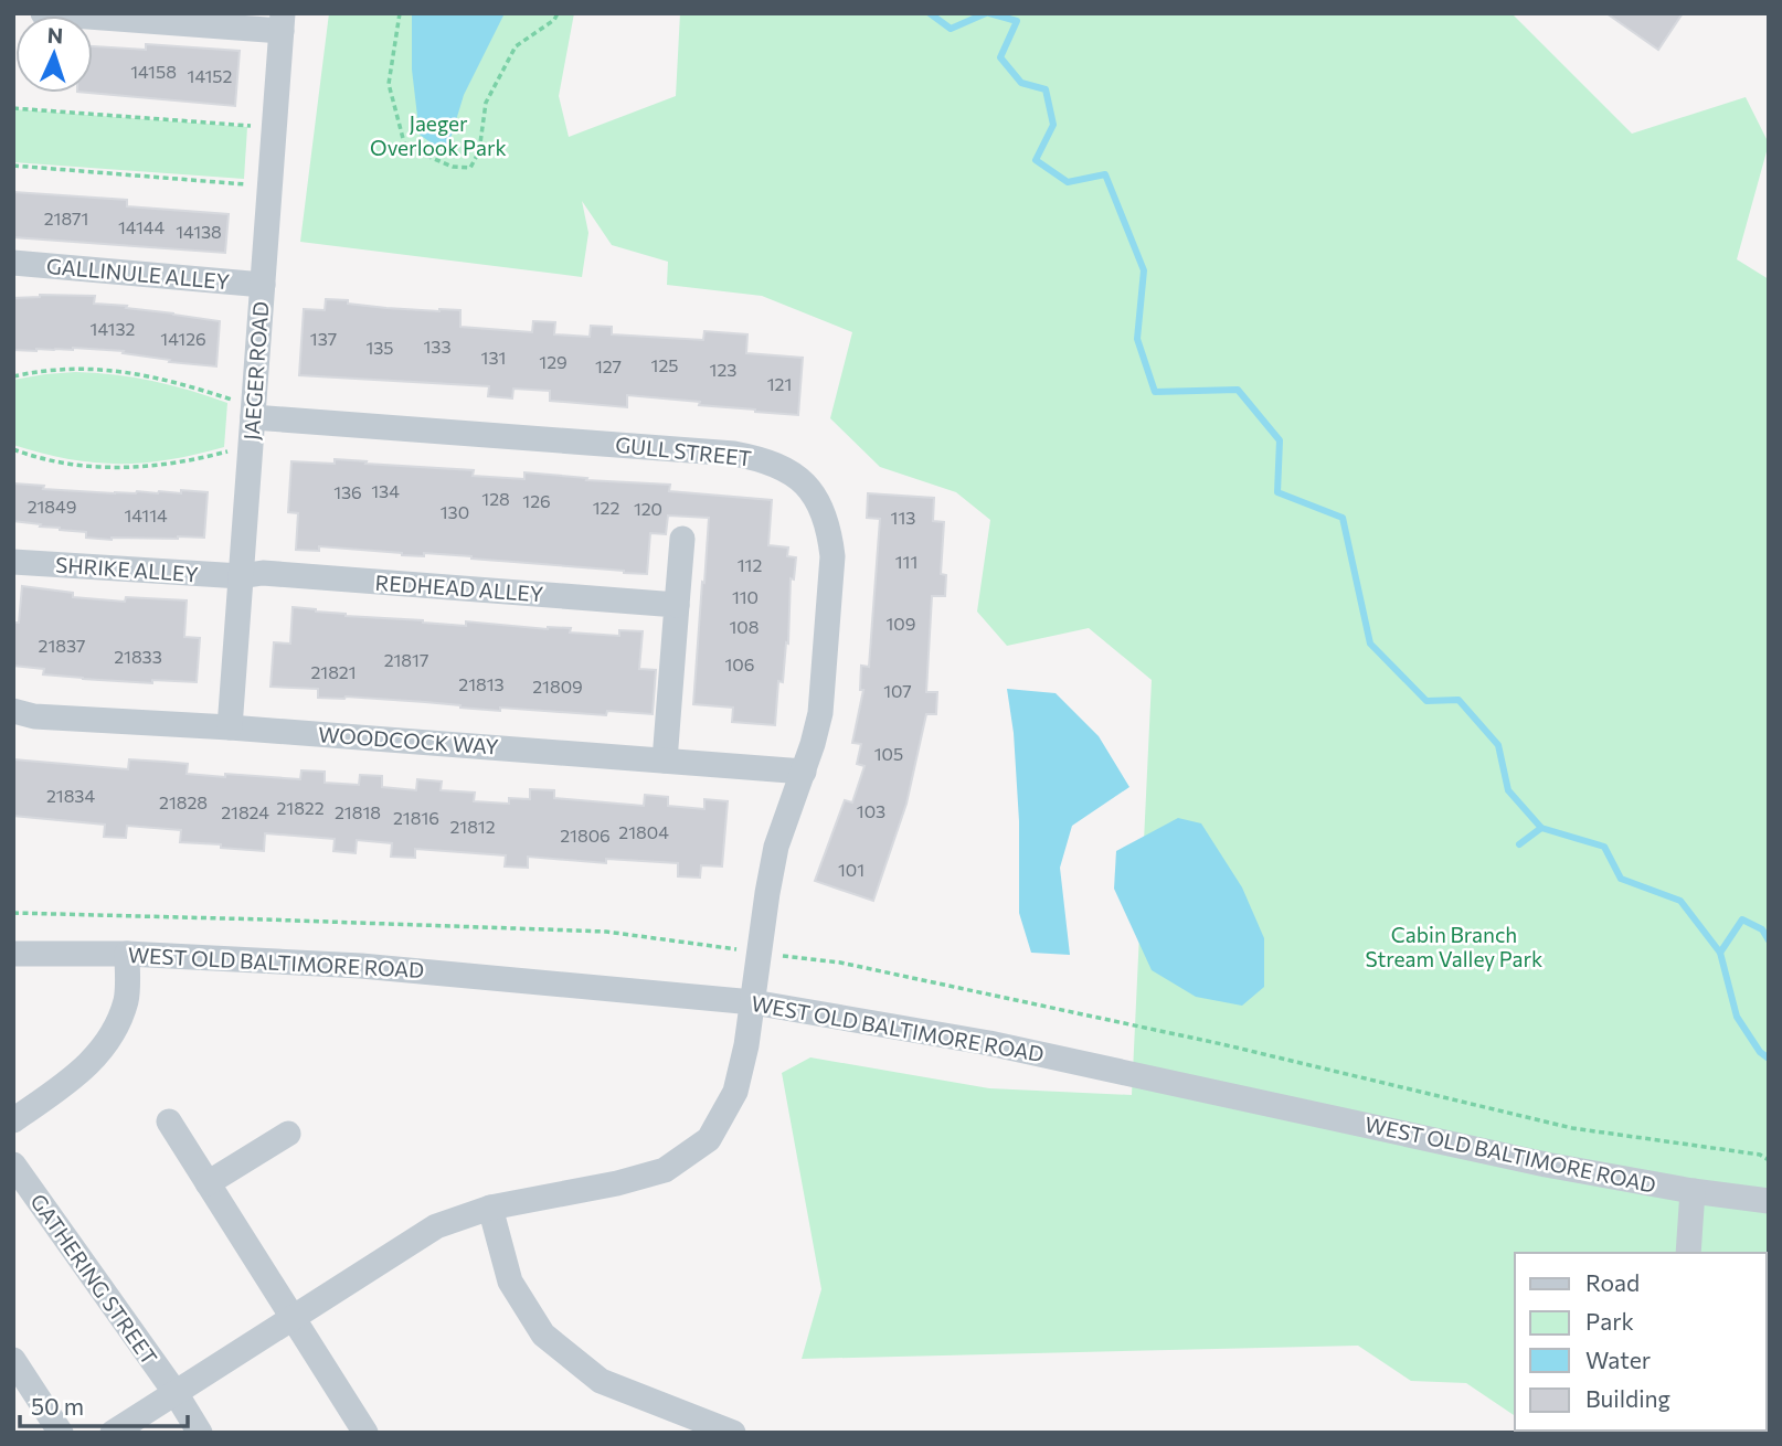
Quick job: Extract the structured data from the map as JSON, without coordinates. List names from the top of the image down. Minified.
{"streets":{"street":["GALLINULE ALLEY","JAEGER ROAD","GULL STREET","SHRIKE ALLEY","REDHEAD ALLEY","WOODCOCK WAY","WEST OLD BALTIMORE ROAD","GATHERING STREET"]},"crossings":[["GALLINULE ALLEY","JAEGER ROAD"],["JAEGER ROAD","GULL STREET"],["JAEGER ROAD","SHRIKE ALLEY"],["JAEGER ROAD","REDHEAD ALLEY"],["JAEGER ROAD","WOODCOCK WAY"],["GULL STREET","WOODCOCK WAY"],["GULL STREET","WEST OLD BALTIMORE ROAD"],["GULL STREET","GATHERING STREET"],["SHRIKE ALLEY","REDHEAD ALLEY"]],"parks":["Jaeger Overlook Park","Cabin Branch Stream Valley Park"],"house_numbers":["14158","14152","21871","14144","14138","14132","14126","137","133","135","131","129","125","127","123","121","134","136","128","126","21849","122","120","130","14114","113","111","112","110","109","108","21837","21833","21817","106","21821","21813","21809","107","105","21834","21828","21822","103","21824","21818","21816","21812","21804","21806","101"],"legend":["Road","Park","Water","Building"],"scale_bar":"50 m","north":"top"}
